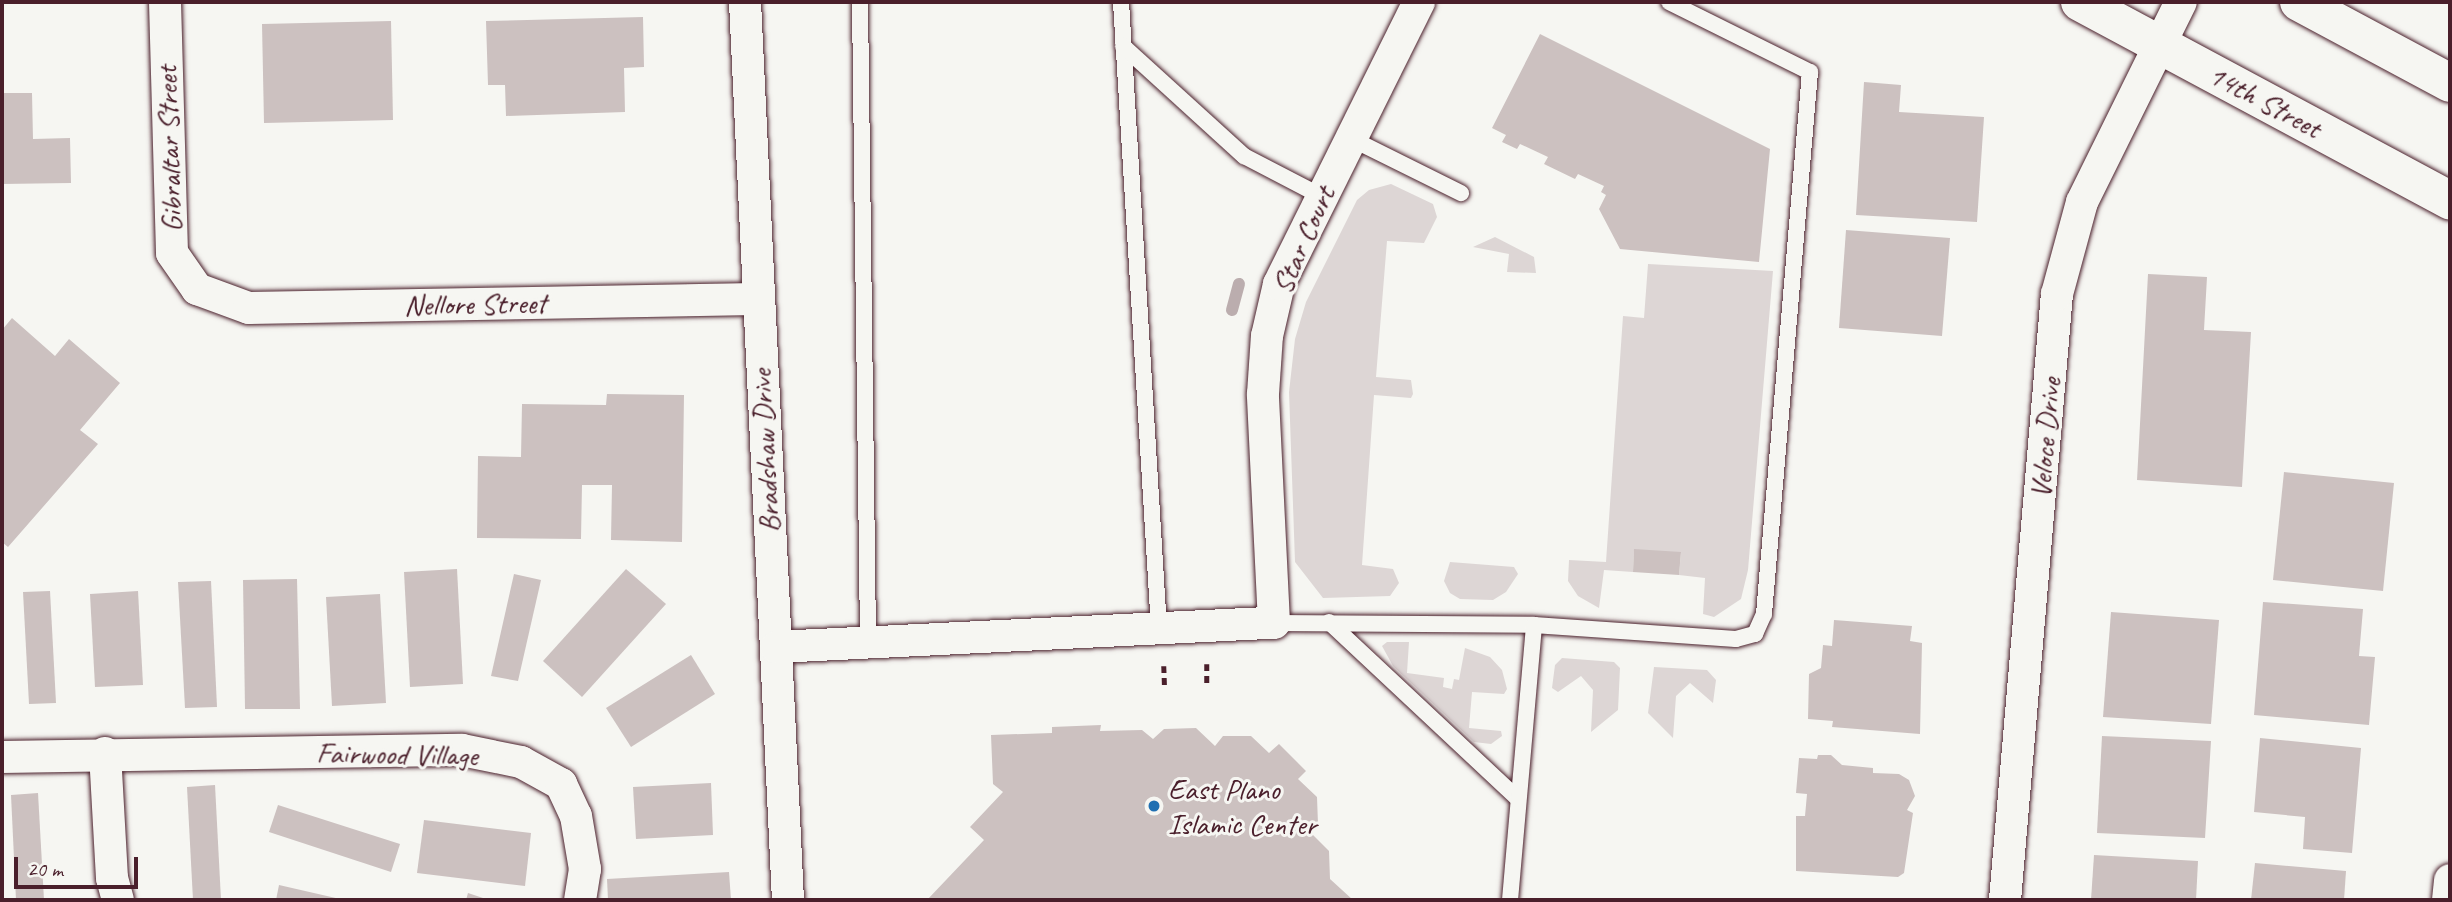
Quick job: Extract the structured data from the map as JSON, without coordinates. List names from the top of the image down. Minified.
{"streets":{"main road":["14th Street"],"street":["Gibraltar Street","Star Court","Nellore Street","Veloce Drive","Bradshaw Drive","Fairwood Village"]},"crossings":[["14th Street","Veloce Drive"],["Gibraltar Street","Nellore Street"],["Nellore Street","Bradshaw Drive"]],"places":["East Plano Islamic Center"],"scale_bar":"20 m"}
